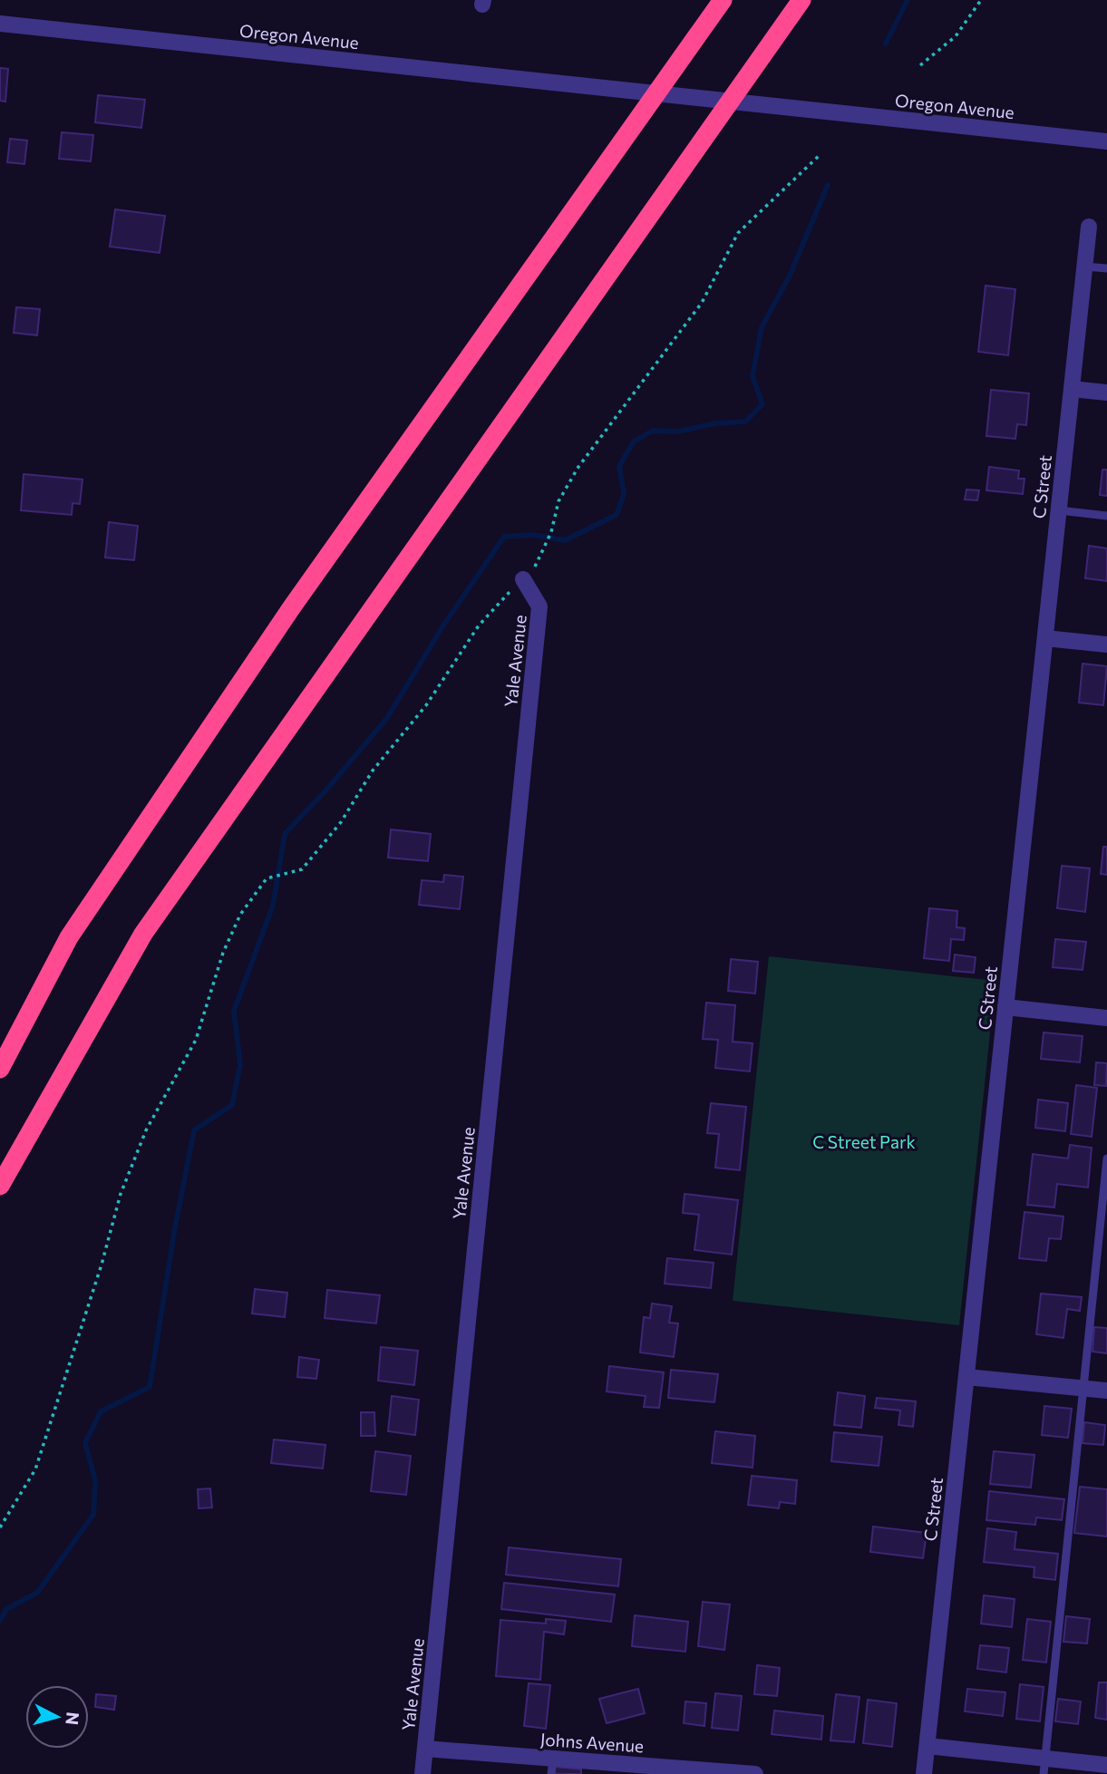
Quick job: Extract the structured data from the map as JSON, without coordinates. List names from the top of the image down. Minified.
{"streets":{"street":["Oregon Avenue","C Street","Yale Avenue","Johns Avenue"]},"crossings":[["Yale Avenue","Johns Avenue"]],"parks":["C Street Park"],"north":"right"}
